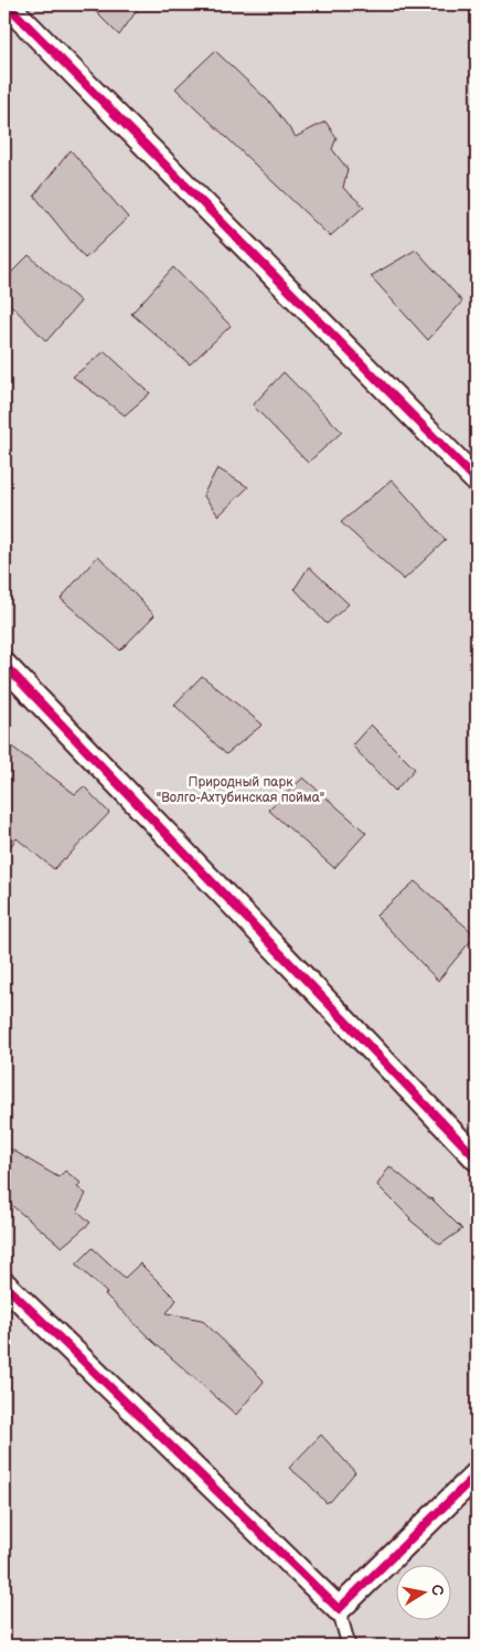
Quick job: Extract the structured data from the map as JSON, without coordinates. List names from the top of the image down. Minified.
{"parks":["Природный парк \"Волго-Ахтубинская пойма\""],"north":"right"}
